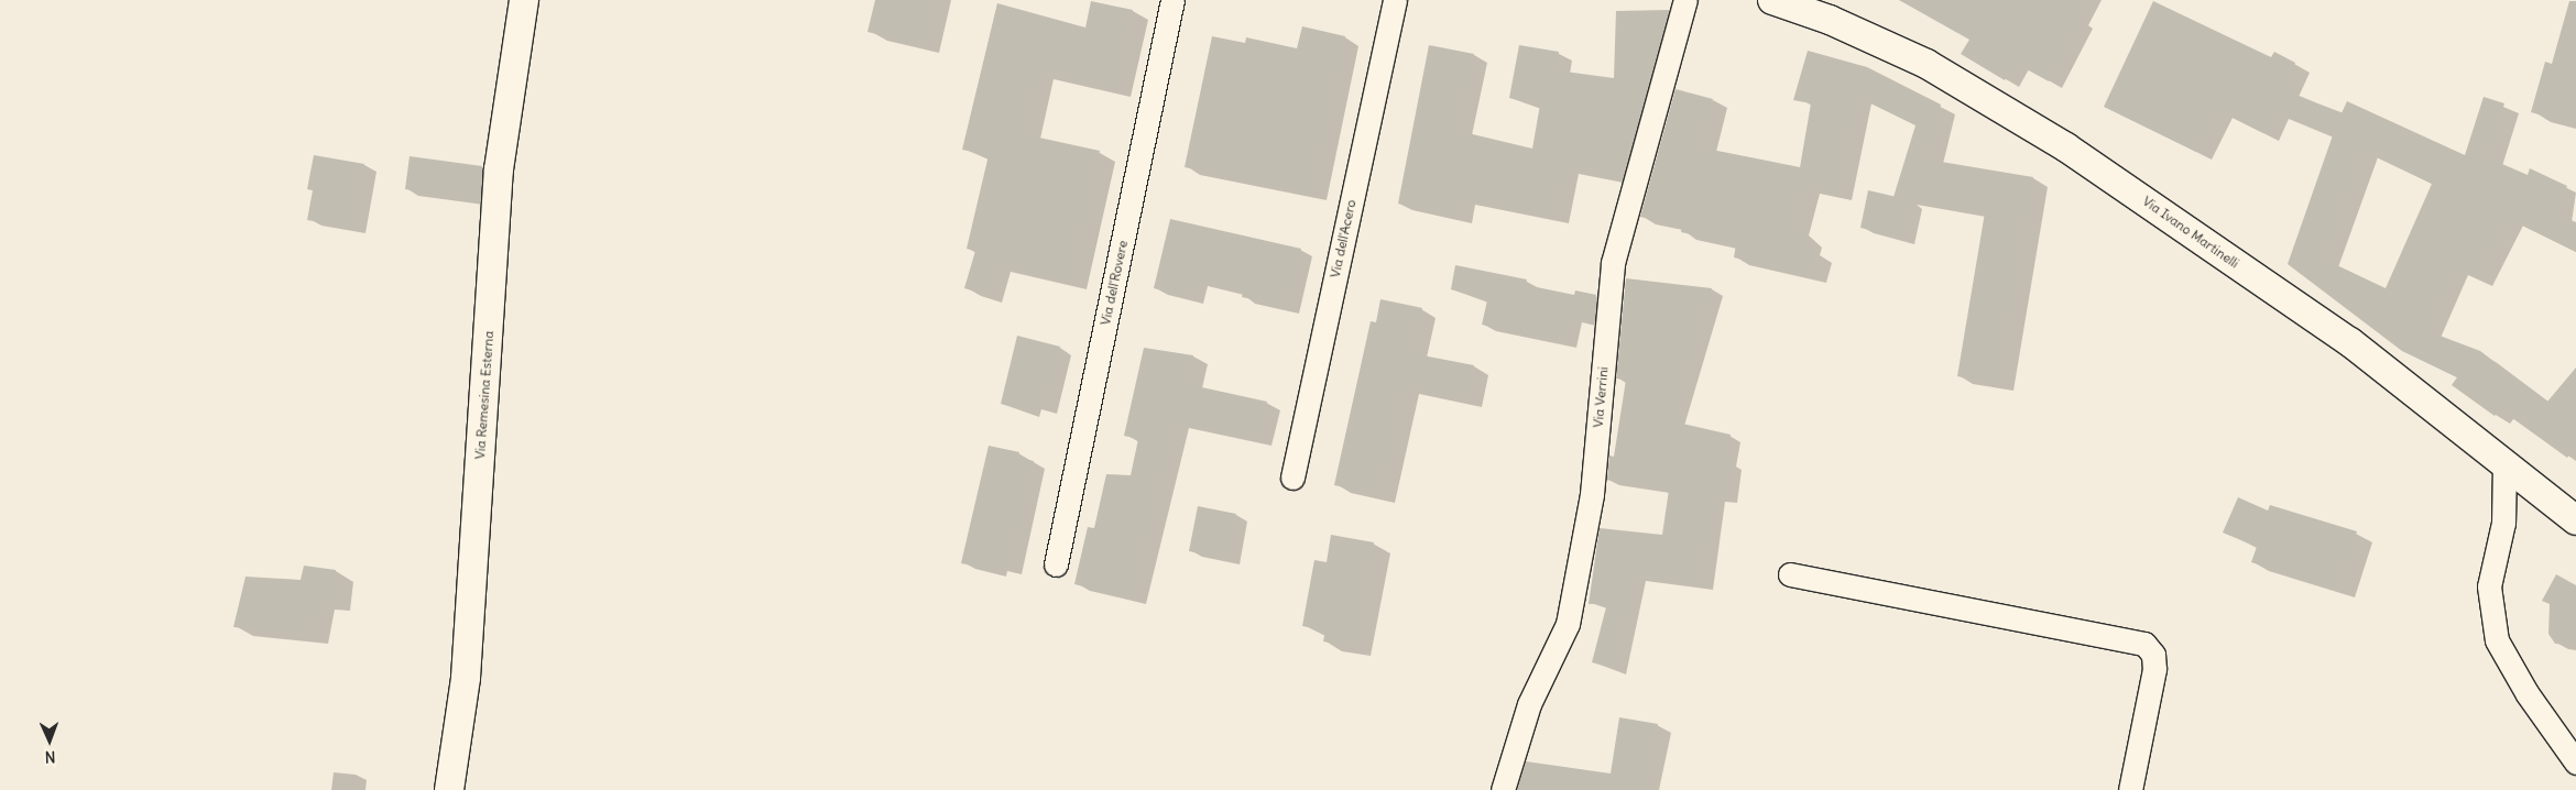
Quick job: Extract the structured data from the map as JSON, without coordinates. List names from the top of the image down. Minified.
{"streets":{"street":["Via Ivano Martinelli","Via dell'Acero","Via dell'Rovere","Via Remesina Esterna","Via Verrini"]},"north":"bottom"}
